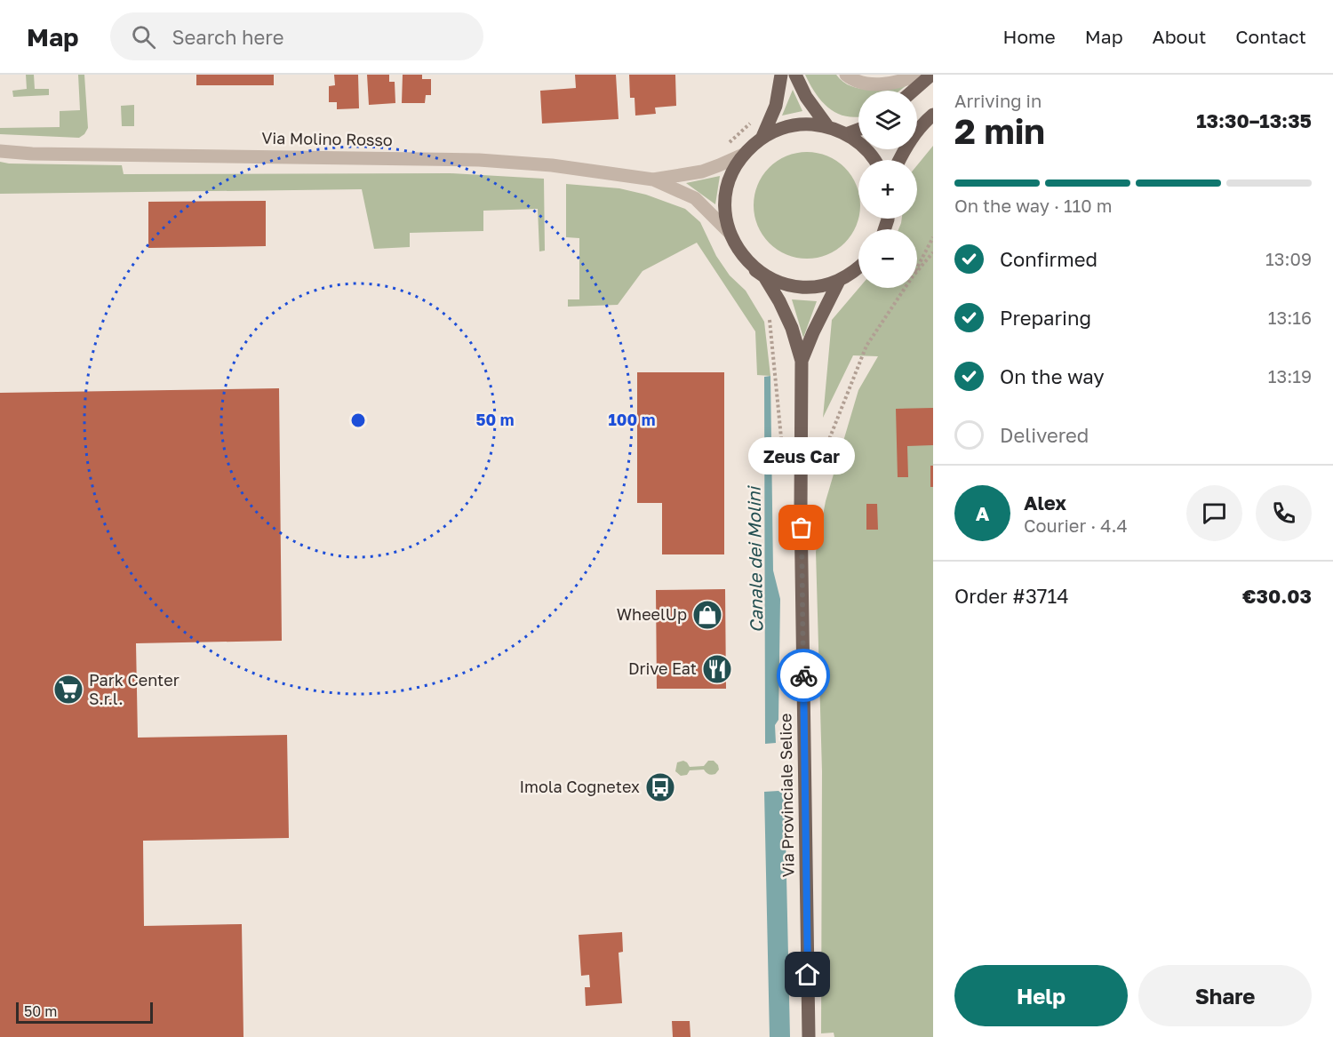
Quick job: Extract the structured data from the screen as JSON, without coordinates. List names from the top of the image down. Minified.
{"streets":{"main road":["Via Provinciale Selice"],"street":["Via Molino Rosso"]},"crossings":[["Via Molino Rosso","Via Provinciale Selice"]],"water":["Canale dei Molini"],"places":{"other":["Zeus Car"],"shop":["WheelUp"],"restaurant":["Drive Eat"],"supermarket":["Park Center S.r.l."],"bus stop":["Imola Cognetex"]},"scale_bar":"50 m","page":{"header":"Map","search":"Search here","nav":["Home","Map","About","Contact"],"heading":["2 min","Arriving in","13:30–13:35"],"panel":["Alex","Courier · 4.4","Order #3714","€30.03"],"map_buttons":["+","−"],"bar":"On the way · 110 m","list":[["Confirmed","13:09"],["Preparing","13:16"],["On the way","13:19"],"Delivered"],"bubble":"Zeus Car","round":"A","buttons":["Help","Share"],"scale":"50 m"},"rings":["50 m","100 m"]}
